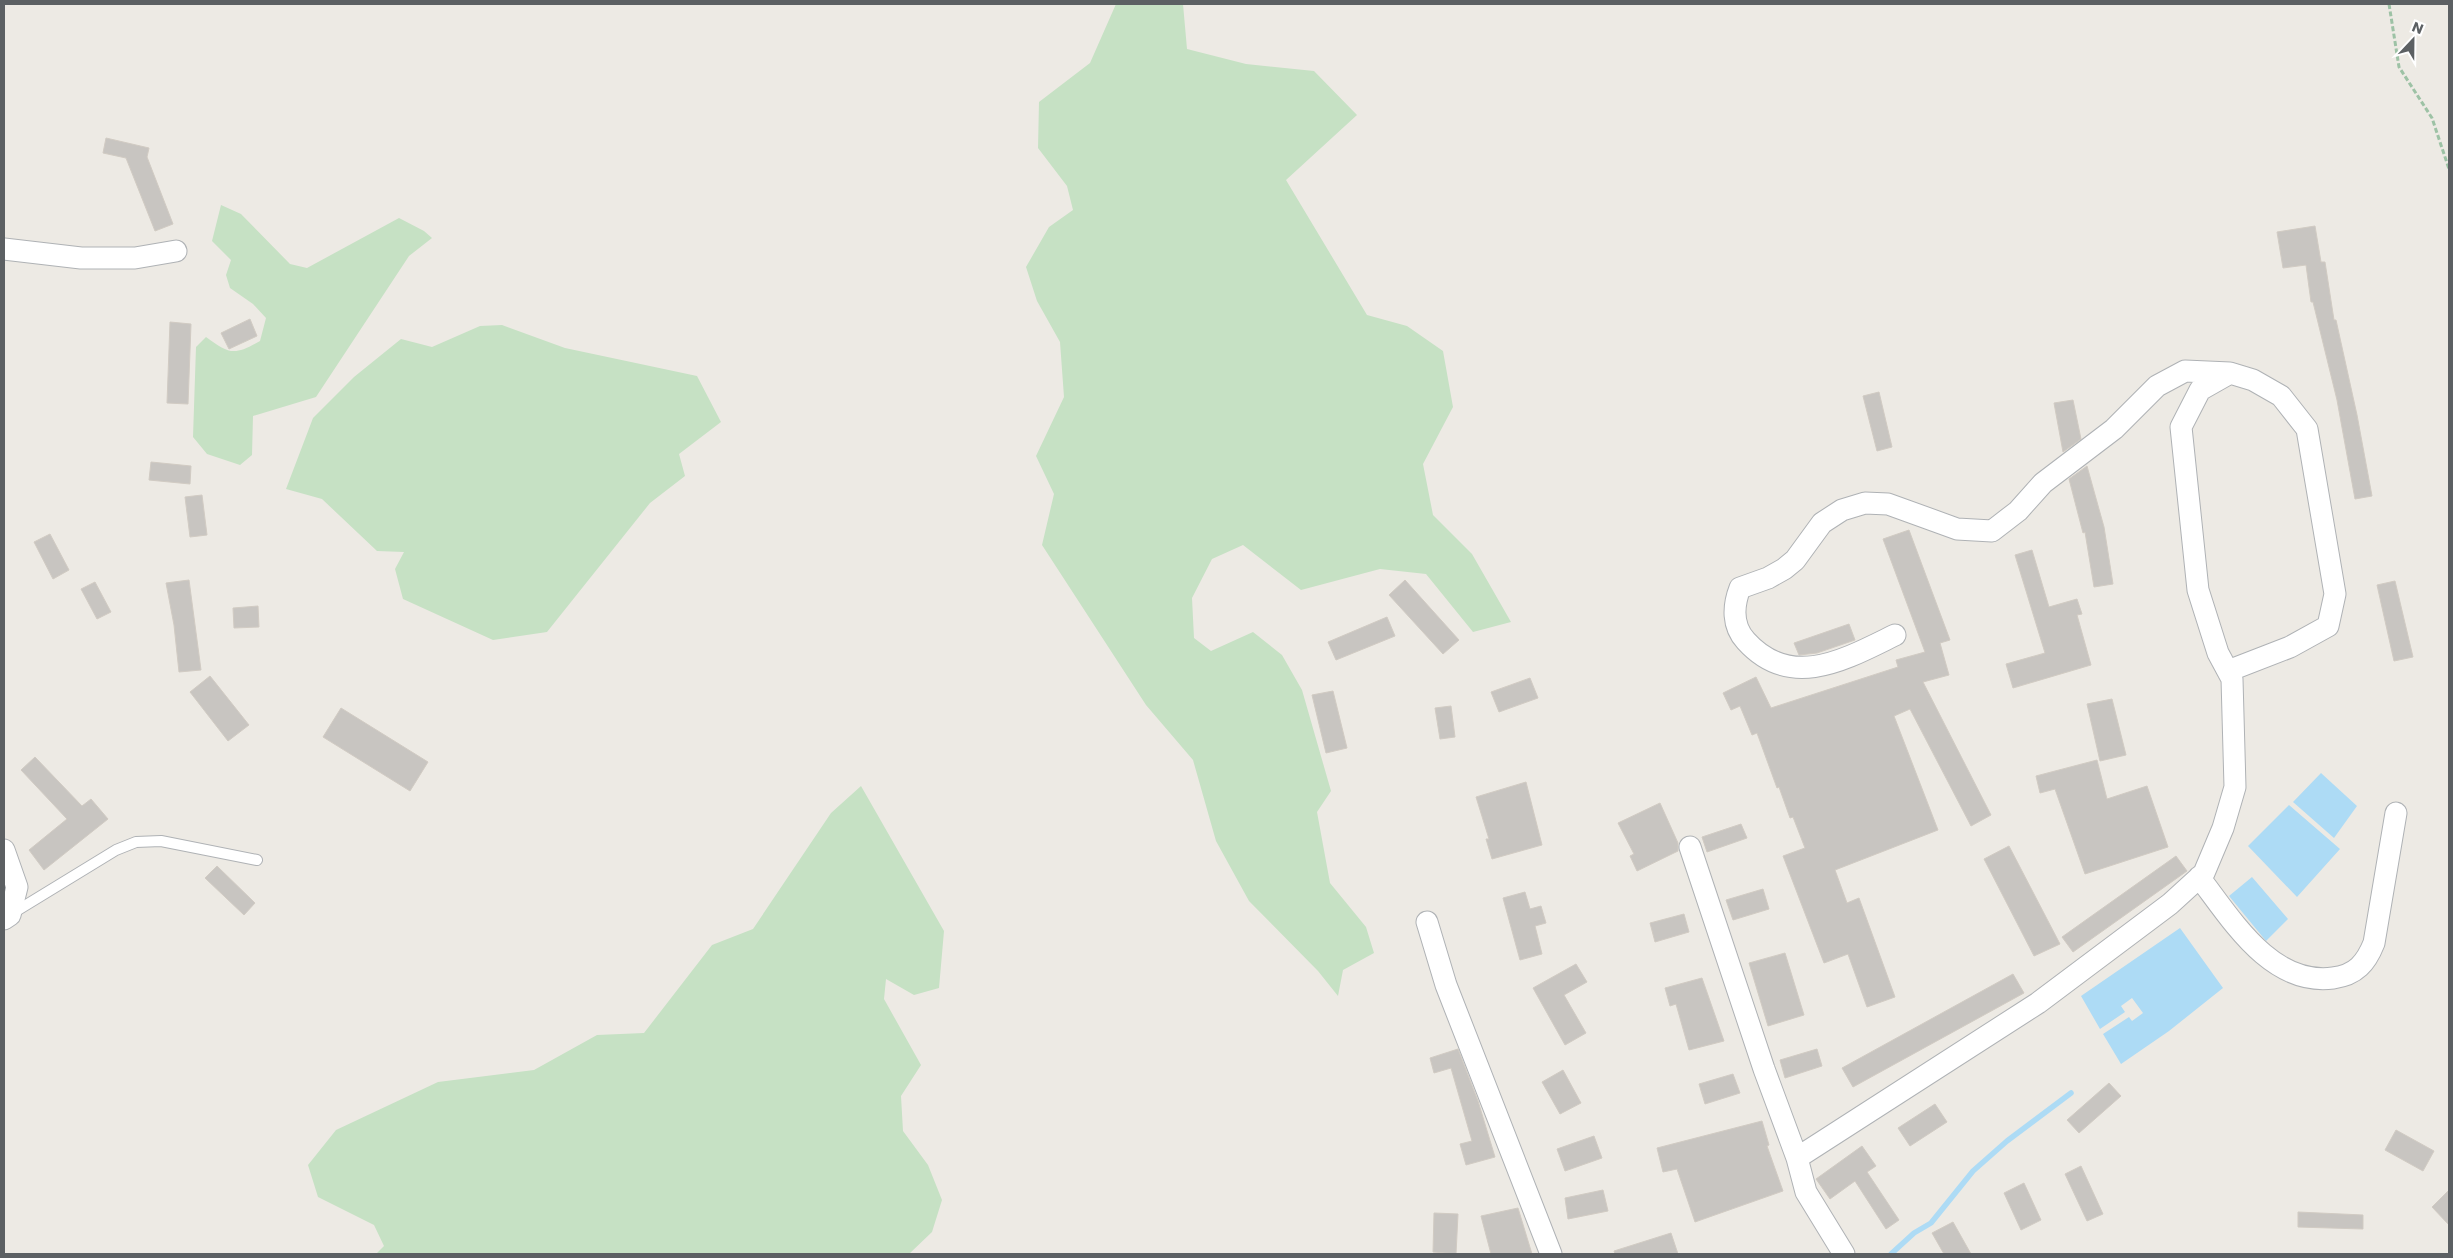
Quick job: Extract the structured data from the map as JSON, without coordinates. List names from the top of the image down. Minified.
{"north":"top"}
